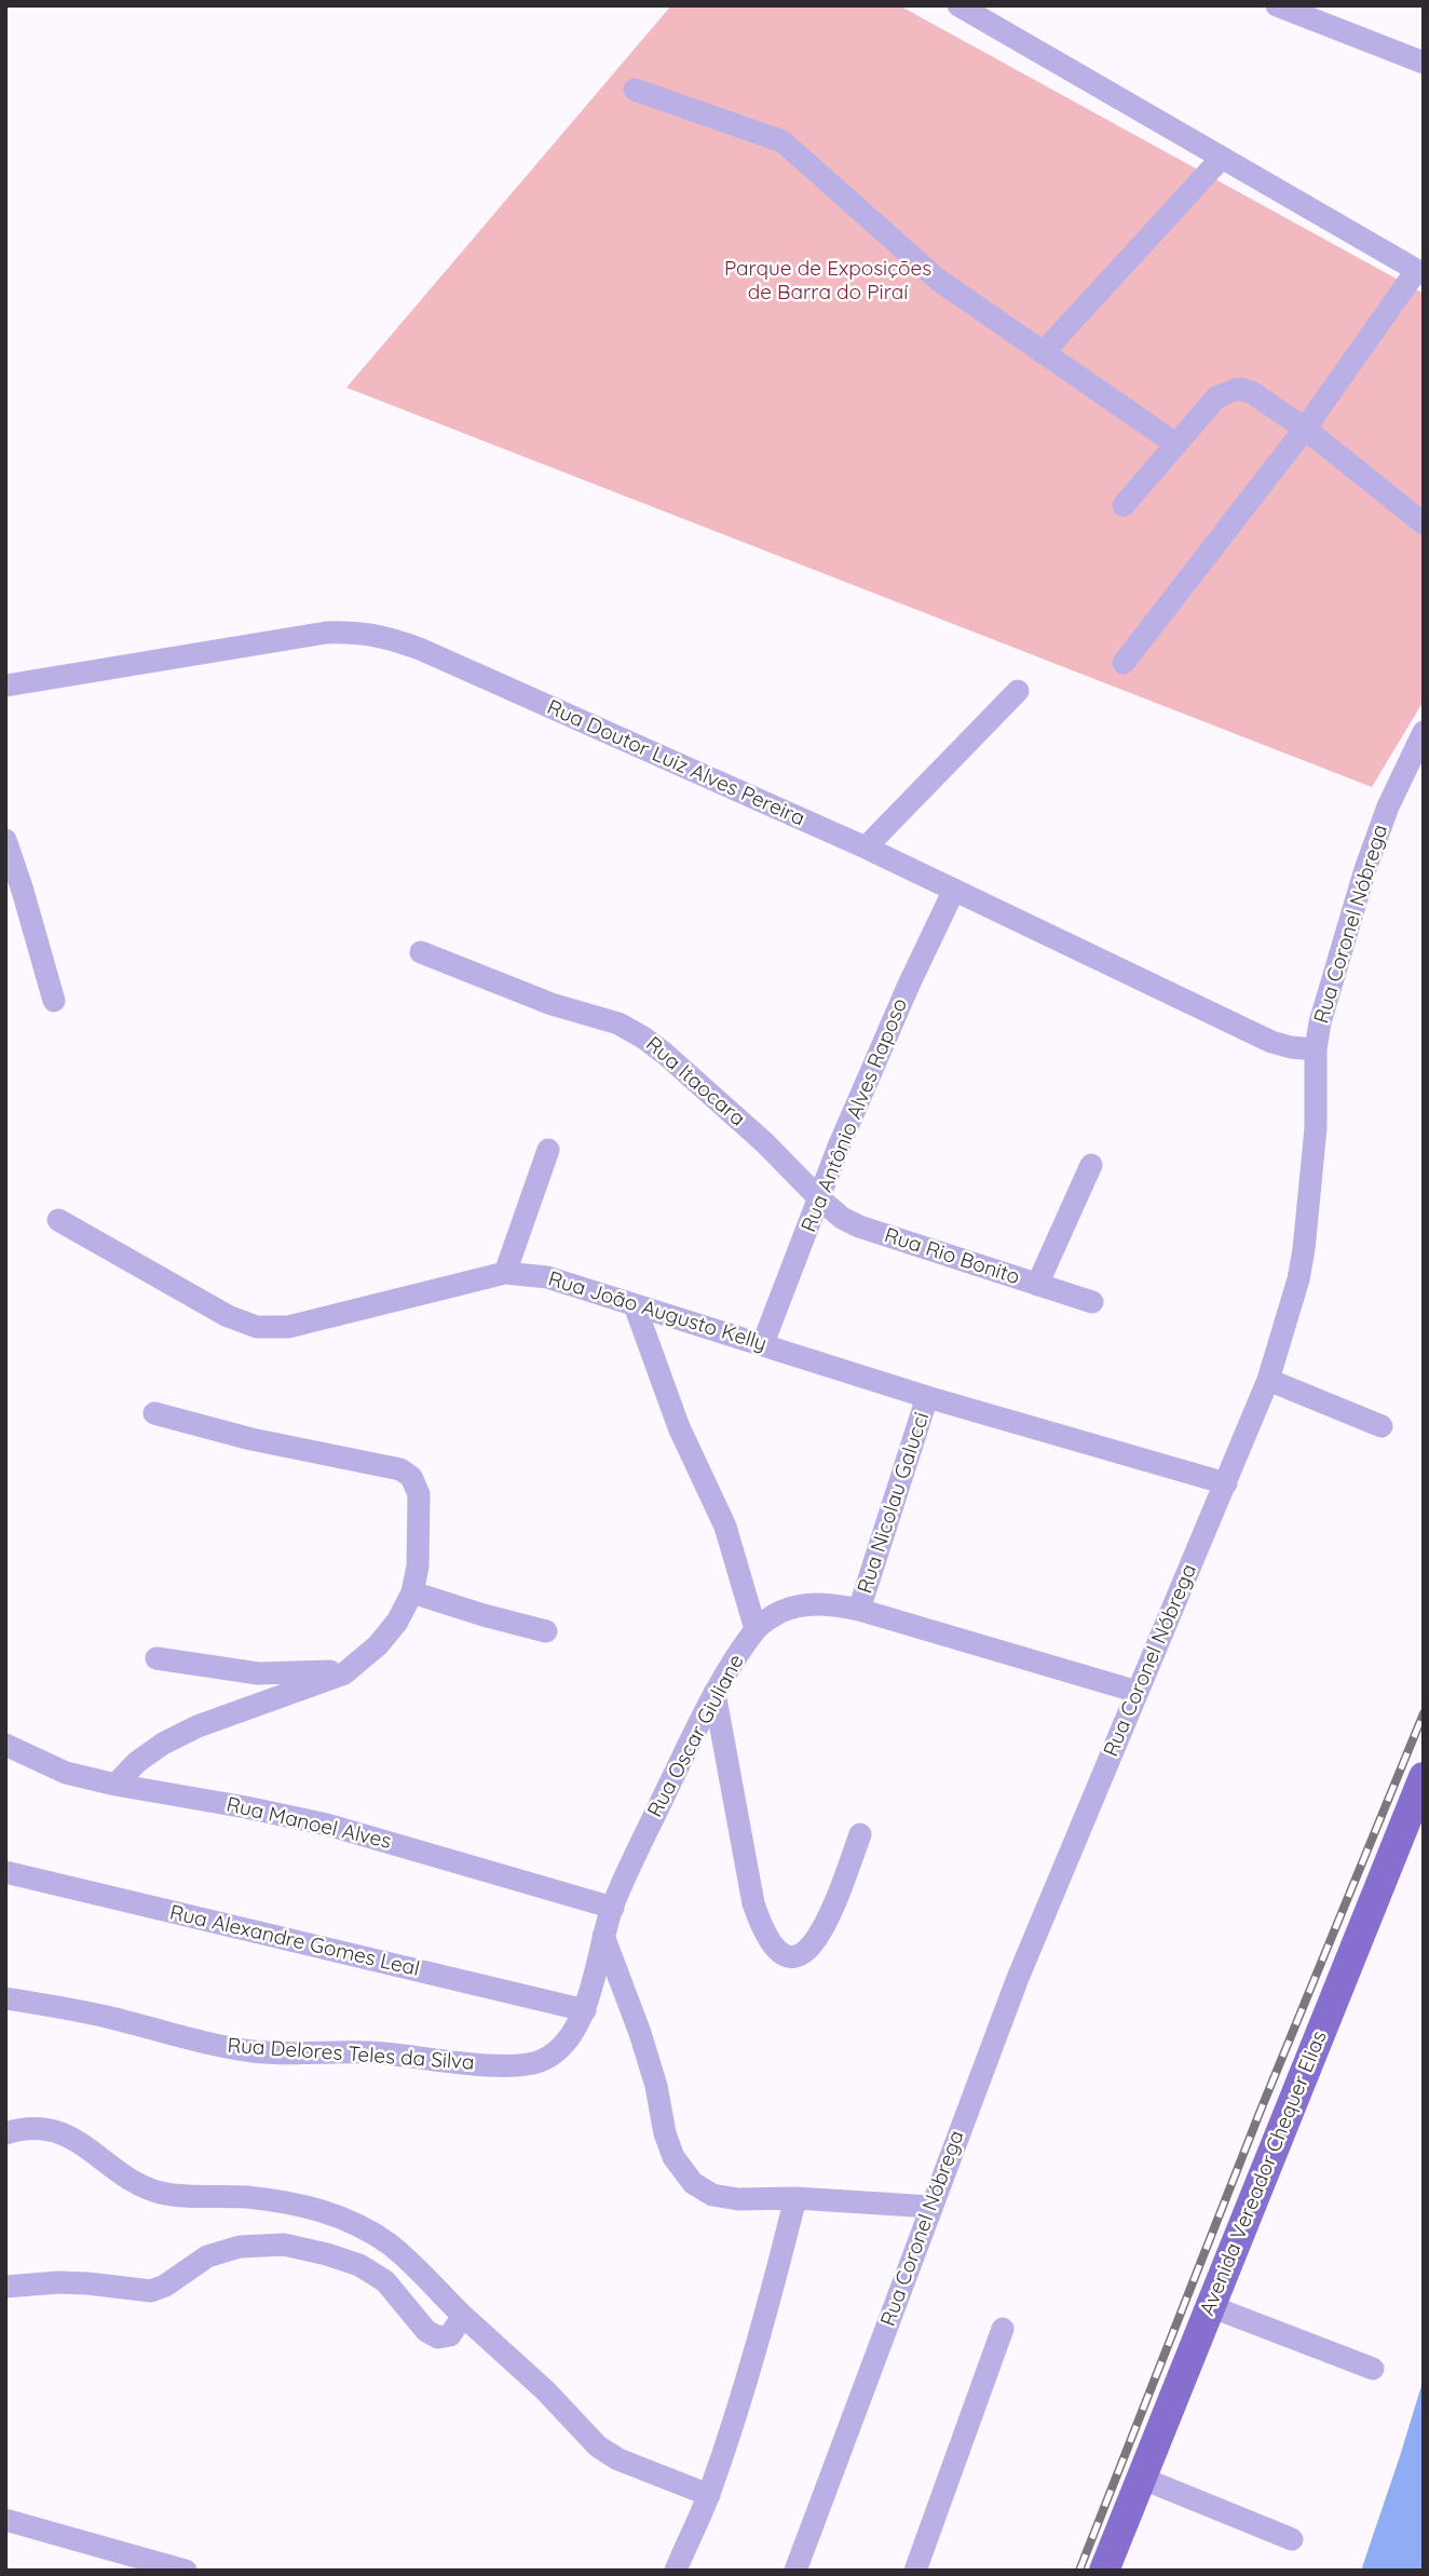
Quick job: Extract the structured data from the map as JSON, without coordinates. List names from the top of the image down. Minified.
{"streets":{"main road":["Avenida Vereador Chequer Elias"],"street":["Rua Doutor Luiz Alves Pereira","Rua Coronel Nóbrega","Rua Itaocara","Rua Antônio Alves Raposo","Rua Rio Bonito","Rua João Augusto Kelly","Rua Nicolau Galucci","Rua Oscar Giuliane","Rua Manoel Alves","Rua Alexandre Gomes Leal","Rua Delores Teles da Silva"]},"crossings":[["Rua Doutor Luiz Alves Pereira","Rua Coronel Nóbrega"],["Rua Doutor Luiz Alves Pereira","Rua Antônio Alves Raposo"],["Rua Coronel Nóbrega","Rua João Augusto Kelly"],["Rua Coronel Nóbrega","Rua Oscar Giuliane"],["Rua Itaocara","Rua Antônio Alves Raposo"],["Rua Itaocara","Rua Rio Bonito"],["Rua Antônio Alves Raposo","Rua Rio Bonito"],["Rua Antônio Alves Raposo","Rua João Augusto Kelly"],["Rua João Augusto Kelly","Rua Nicolau Galucci"],["Rua Nicolau Galucci","Rua Oscar Giuliane"],["Rua Oscar Giuliane","Rua Manoel Alves"],["Rua Oscar Giuliane","Rua Alexandre Gomes Leal"],["Rua Oscar Giuliane","Rua Delores Teles da Silva"],["Rua Alexandre Gomes Leal","Rua Delores Teles da Silva"]],"parks":["Parque de Exposições de Barra do Piraí"]}
